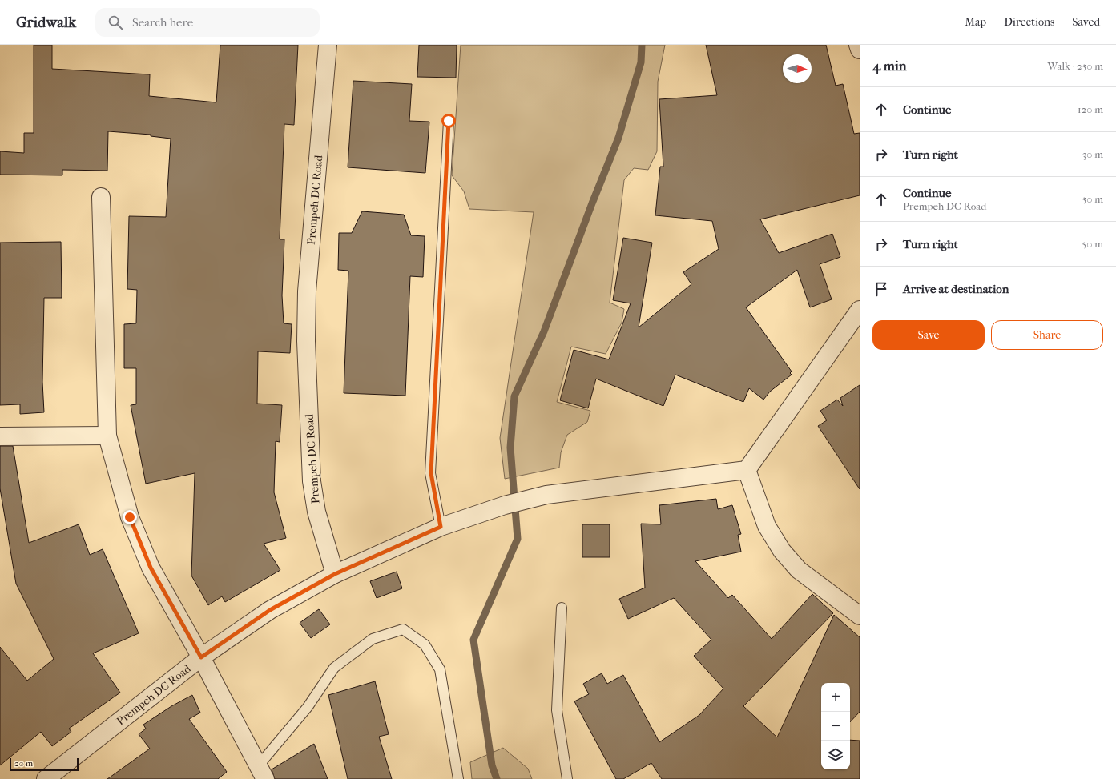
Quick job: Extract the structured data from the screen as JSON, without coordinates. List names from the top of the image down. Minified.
{"streets":{"street":["Prempeh DC Road"]},"scale_bar":"20 m","north":"right","page":{"header":"Gridwalk","search":"Search here","nav":["Map","Directions","Saved"],"heading":["4 min","Walk · 250 m"],"list":[["Continue","120 m"],["Turn right","30 m"],["Continue","Prempeh DC Road","50 m"],["Turn right","50 m"],"Arrive at destination"],"buttons":["Save","Share"],"map_buttons":["+","−"],"scale":"20 m"}}
